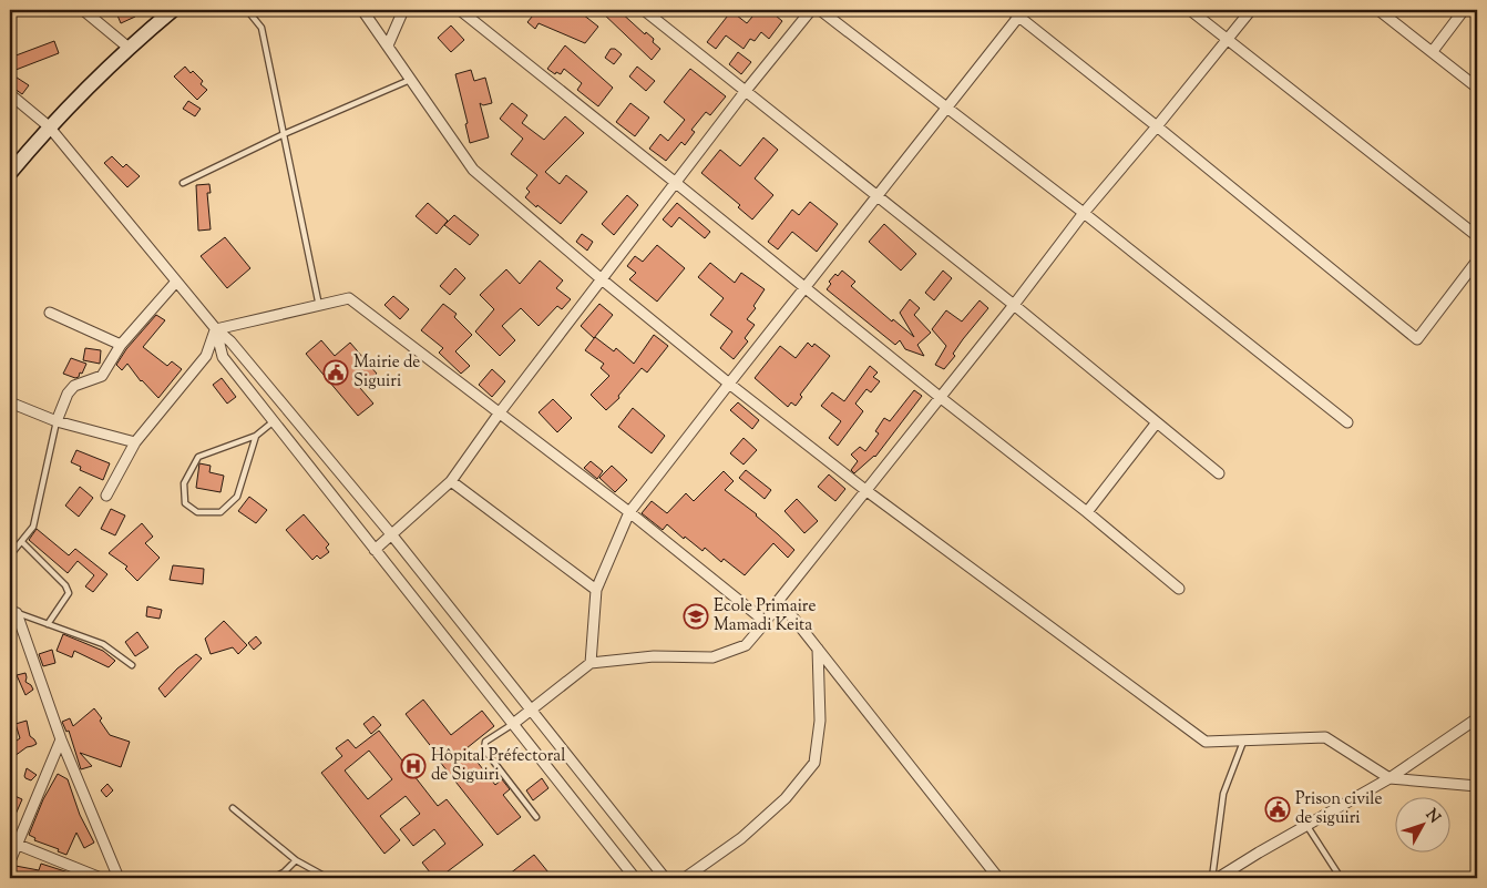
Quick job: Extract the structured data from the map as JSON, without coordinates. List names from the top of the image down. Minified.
{"places":{"public building":["Mairie de Siguiri","Prison civile de siguiri"],"school or university":["Ecole Primaire Mamadi Keita"],"hospital":["Hôpital Préfectoral de Siguiri"]},"north":"top right"}
